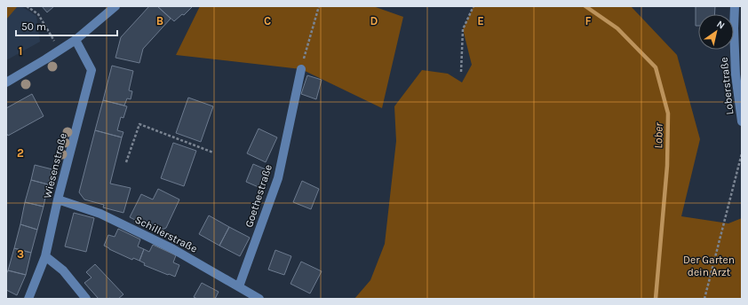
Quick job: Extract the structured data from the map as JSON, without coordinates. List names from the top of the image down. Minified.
{"streets":{"street":["Loberstraße","Wiesenstraße","Goethestraße","Schillerstraße"]},"crossings":[["Wiesenstraße","Schillerstraße"],["Goethestraße","Schillerstraße"]],"water":["Lober"],"parks":["Der Garten dein Arzt"],"scale_bar":"50 m","north":"top right","grid":{"columns":["B","C","D","E","F"],"rows":["1","2","3"]}}
